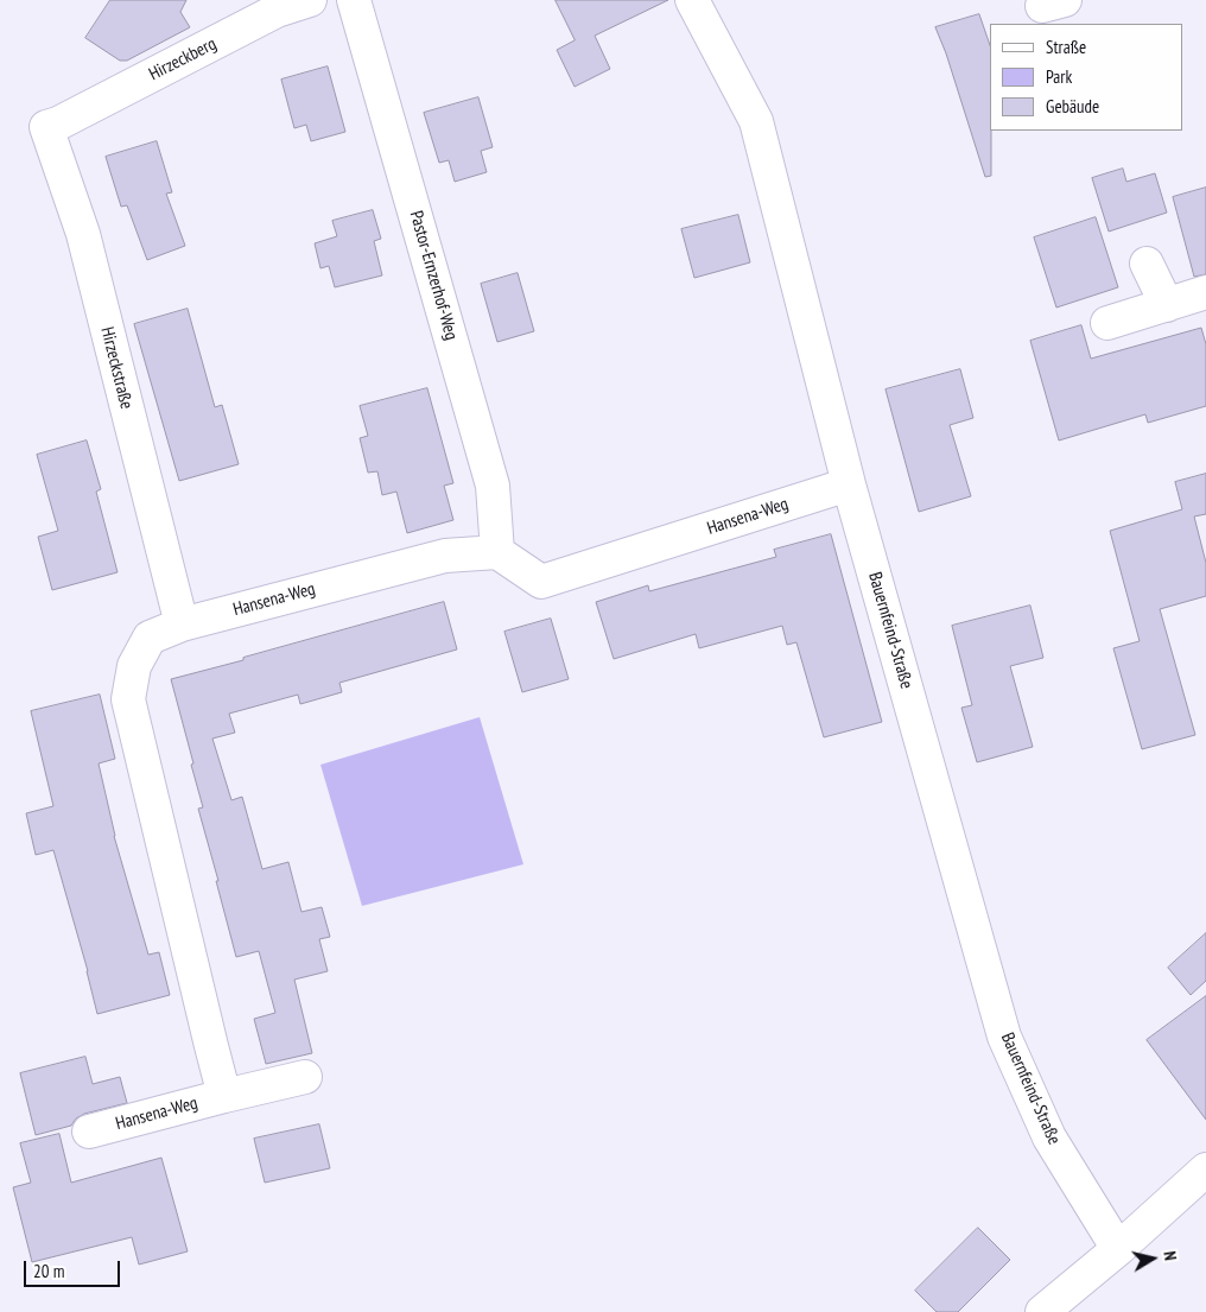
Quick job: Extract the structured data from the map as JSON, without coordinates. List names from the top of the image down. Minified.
{"streets":{"street":["Hirzeckberg","Pastor-Ernzerhof-Weg","Hirzeckstraße","Hansena-Weg","Bauernfeind-Straße"]},"crossings":[["Hirzeckberg","Hirzeckstraße"],["Pastor-Ernzerhof-Weg","Hansena-Weg"],["Hirzeckstraße","Hansena-Weg"],["Hansena-Weg","Bauernfeind-Straße"]],"legend":["Straße","Park","Gebäude"],"scale_bar":"20 m","north":"right"}
